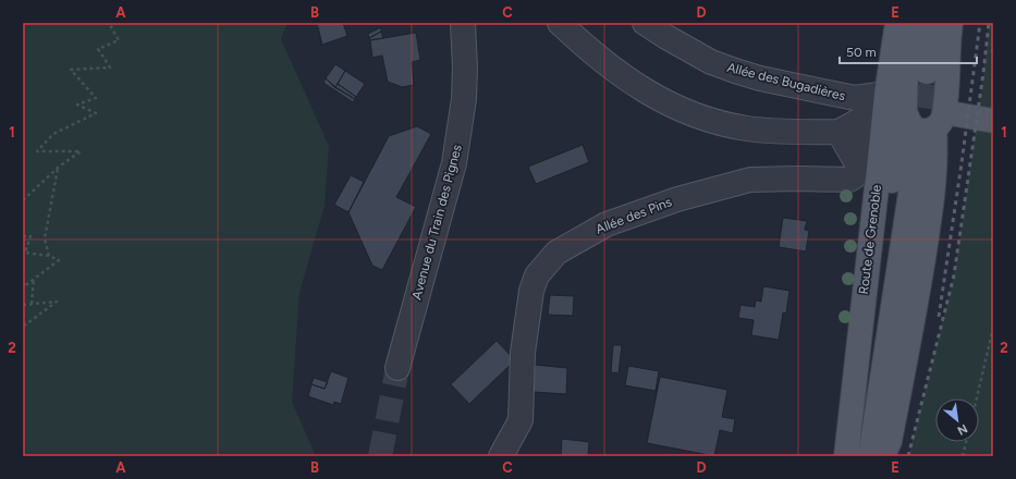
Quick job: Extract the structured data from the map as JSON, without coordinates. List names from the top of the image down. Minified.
{"streets":{"main road":["Route de Grenoble"],"street":["Allée des Bugadières","Allée des Pins","Avenue du Train des Pignes"]},"crossings":[["Allée des Bugadières","Route de Grenoble"]],"scale_bar":"50 m","north":"bottom right","grid":{"columns":["A","B","C","D","E"],"rows":["1","2"]}}
